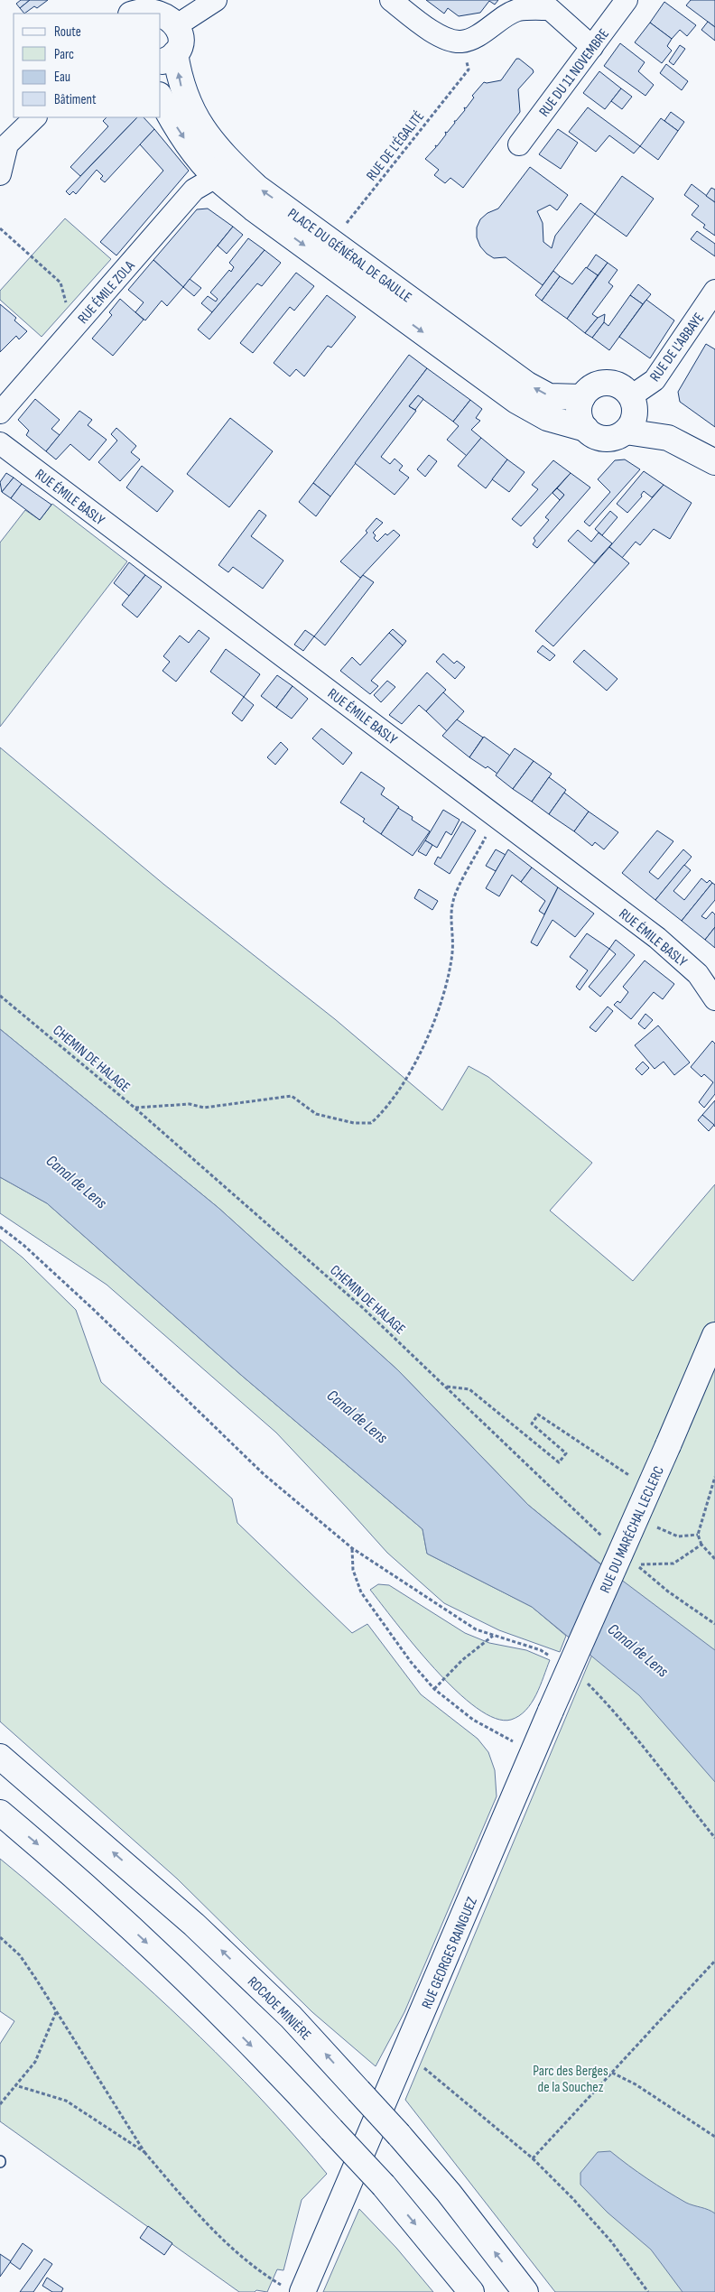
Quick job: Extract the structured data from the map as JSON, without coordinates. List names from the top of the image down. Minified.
{"streets":{"main road":["PLACE DU GÉNÉRAL DE GAULLE","RUE DU MARÉCHAL LECLERC","RUE GEORGES RAINGUEZ","ROCADE MINIÈRE"],"street":["RUE DU 11 NOVEMBRE","RUE ÉMILE ZOLA","RUE DE L'ABBAYE","RUE ÉMILE BASLY"],"path":["RUE DE L’ÉGALITÉ","CHEMIN DE HALAGE"]},"crossings":[["RUE DE L’ÉGALITÉ","PLACE DU GÉNÉRAL DE GAULLE"],["PLACE DU GÉNÉRAL DE GAULLE","RUE ÉMILE ZOLA"],["PLACE DU GÉNÉRAL DE GAULLE","RUE DE L'ABBAYE"],["RUE DU MARÉCHAL LECLERC","RUE GEORGES RAINGUEZ"]],"water":["Canal de Lens"],"parks":["Parc des Berges de la Souchez"],"legend":["Route","Parc","Eau","Bâtiment"]}
